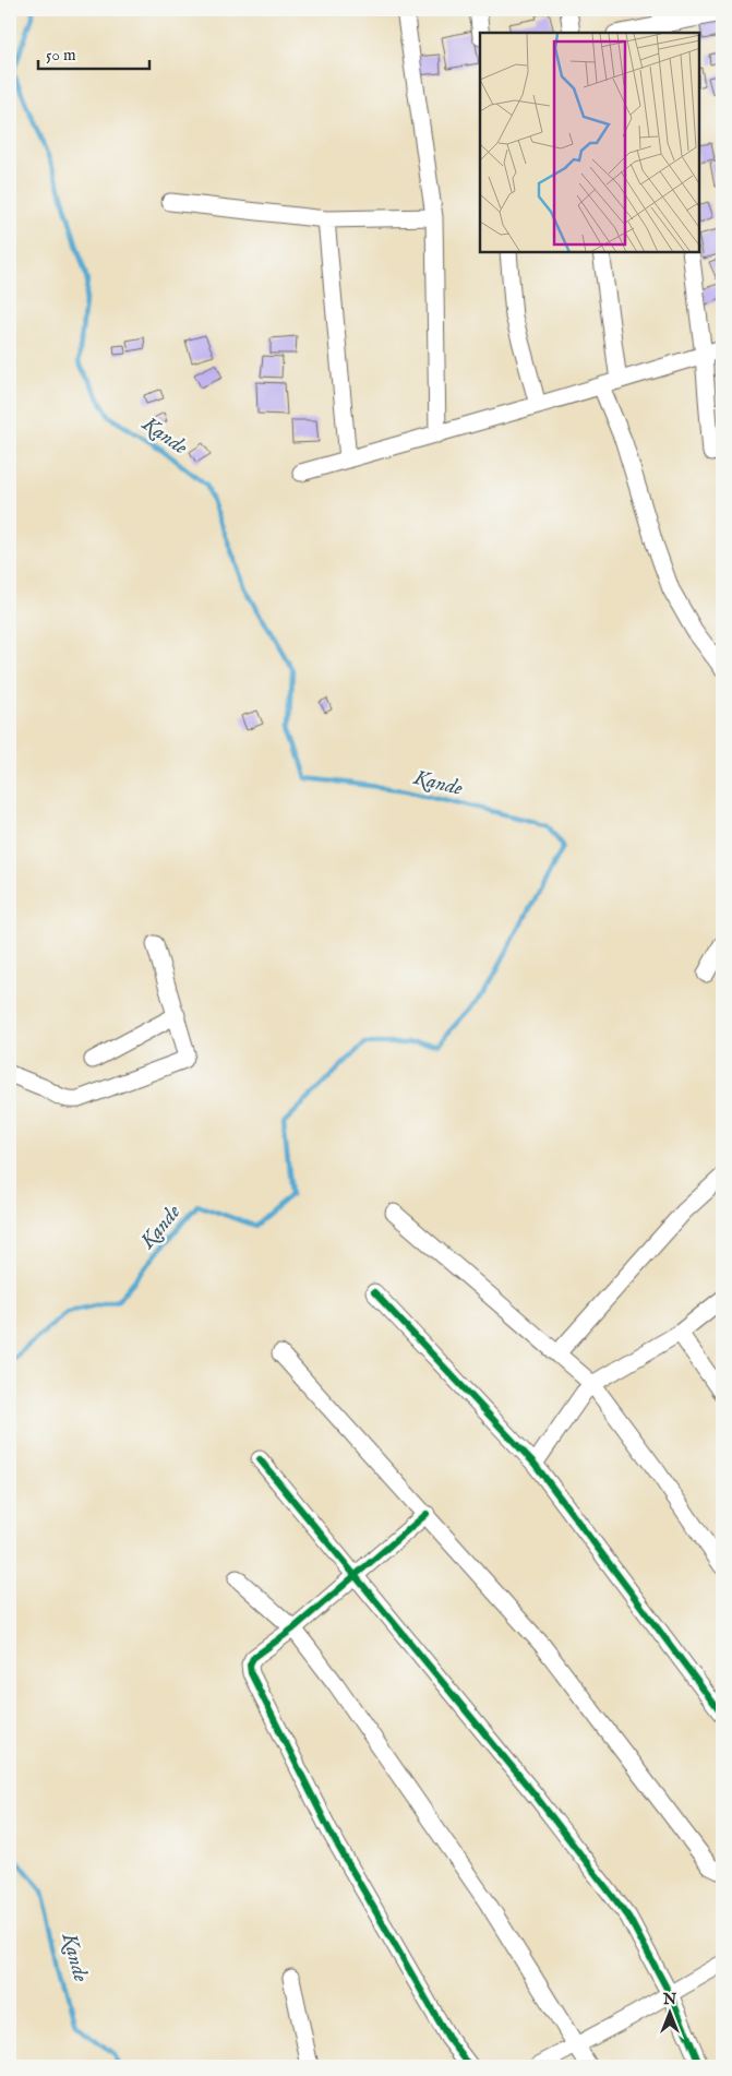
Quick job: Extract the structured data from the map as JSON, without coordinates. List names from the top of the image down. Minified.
{"water":["Kande"],"scale_bar":"50 m","north":"top"}
